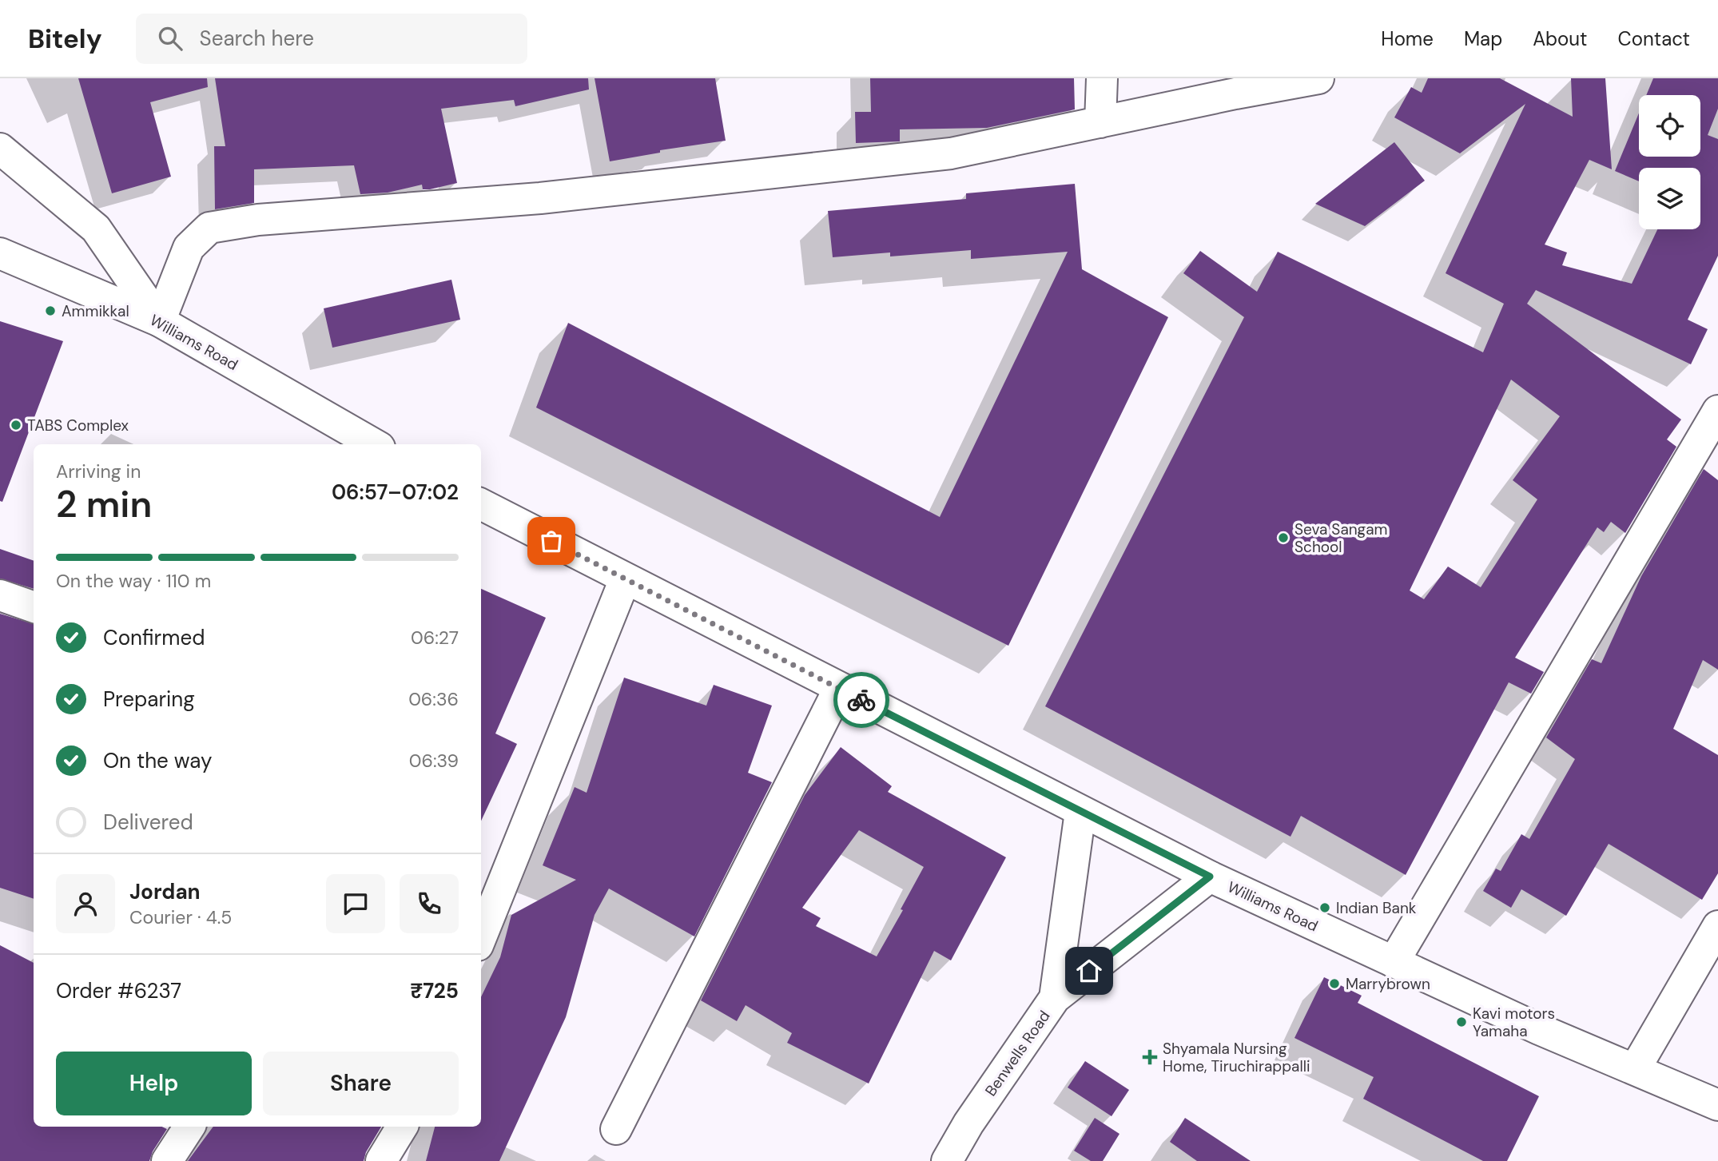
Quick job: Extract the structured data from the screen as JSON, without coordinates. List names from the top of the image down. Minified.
{"streets":{"street":["Williams Road","Benwells Road"]},"crossings":[["Williams Road","Benwells Road"]],"places":{"other":["Ammikkal","TABS Complex","Seva Sangam School","Indian Bank","Marrybrown","Kavi motors Yamaha"],"health":["Shyamala Nursing Home, Tiruchirappalli"]},"page":{"header":"Bitely","search":"Search here","nav":["Home","Map","About","Contact"],"heading":["2 min","Arriving in","06:57–07:02"],"panel":["Jordan","Courier · 4.5","Order #6237","₹725"],"bar":"On the way · 110 m","list":[["Confirmed","06:27"],["Preparing","06:36"],["On the way","06:39"],"Delivered"],"buttons":["Help","Share"]}}
